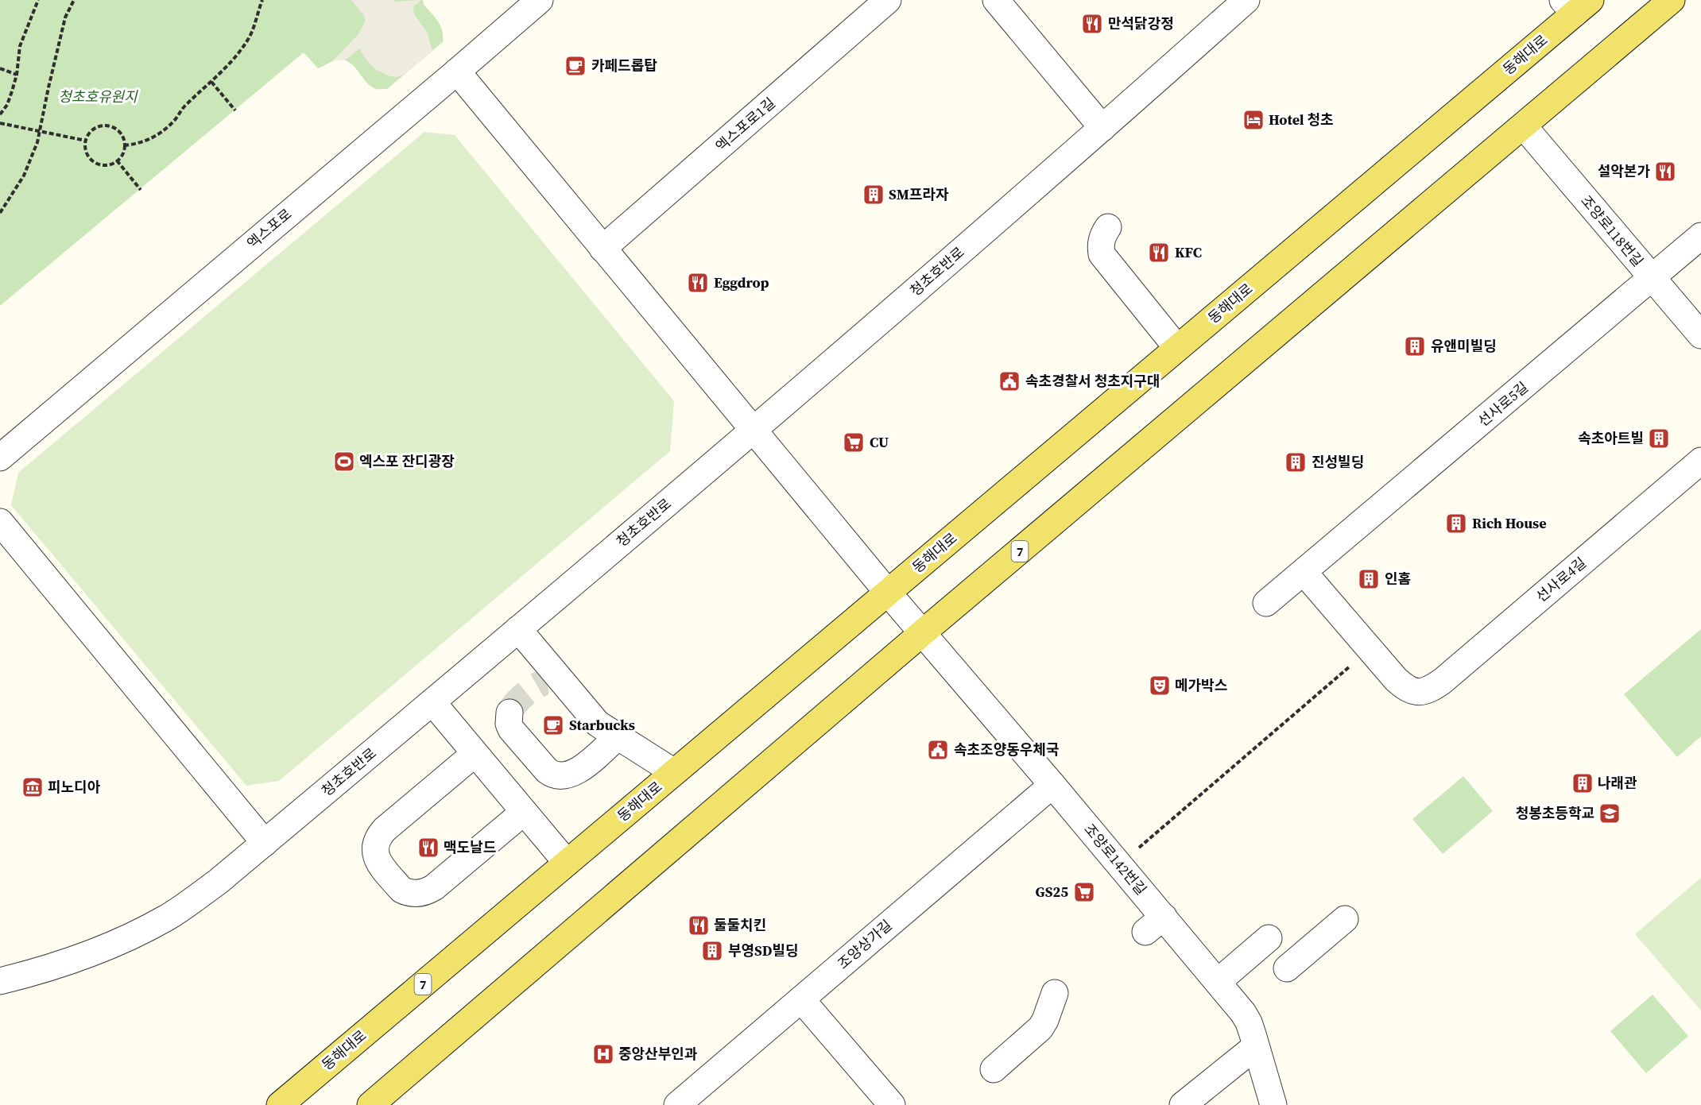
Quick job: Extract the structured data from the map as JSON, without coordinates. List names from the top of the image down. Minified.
{"streets":{"main road":["동해대로","7"],"street":["엑스포로1길","엑스포로","조양로118번길","청초호반로","선사로5길","선사로4길","조양로142번길","조양상가길"]},"crossings":[["동해대로","조양로142번길"],["엑스포로1길","조양로142번길"],["엑스포로","조양로142번길"],["조양로118번길","선사로5길"],["조양로118번길","7"],["청초호반로","조양로142번길"],["7","조양로142번길"],["조양로142번길","조양상가길"]],"parks":["청초호유원지"],"places":{"restaurant":["만석닭강정","설악본가","KFC","Eggdrop","맥도날드","둘둘치킨"],"cafe":["카페드롭탑","Starbucks"],"hotel":["Hotel 청초"],"building":["SM프라자","유앤미빌딩","속초아트빌","진성빌딩","Rich House","인홈","나래관","부영SD빌딩"],"public building":["속초경찰서 청초지구대","속초조양동우체국"],"supermarket":["CU","GS25"],"sports":["엑스포 잔디광장"],"theatre":["메가박스"],"museum":["피노디아"],"school or university":["청봉초등학교"],"hospital":["중앙산부인과"]}}
